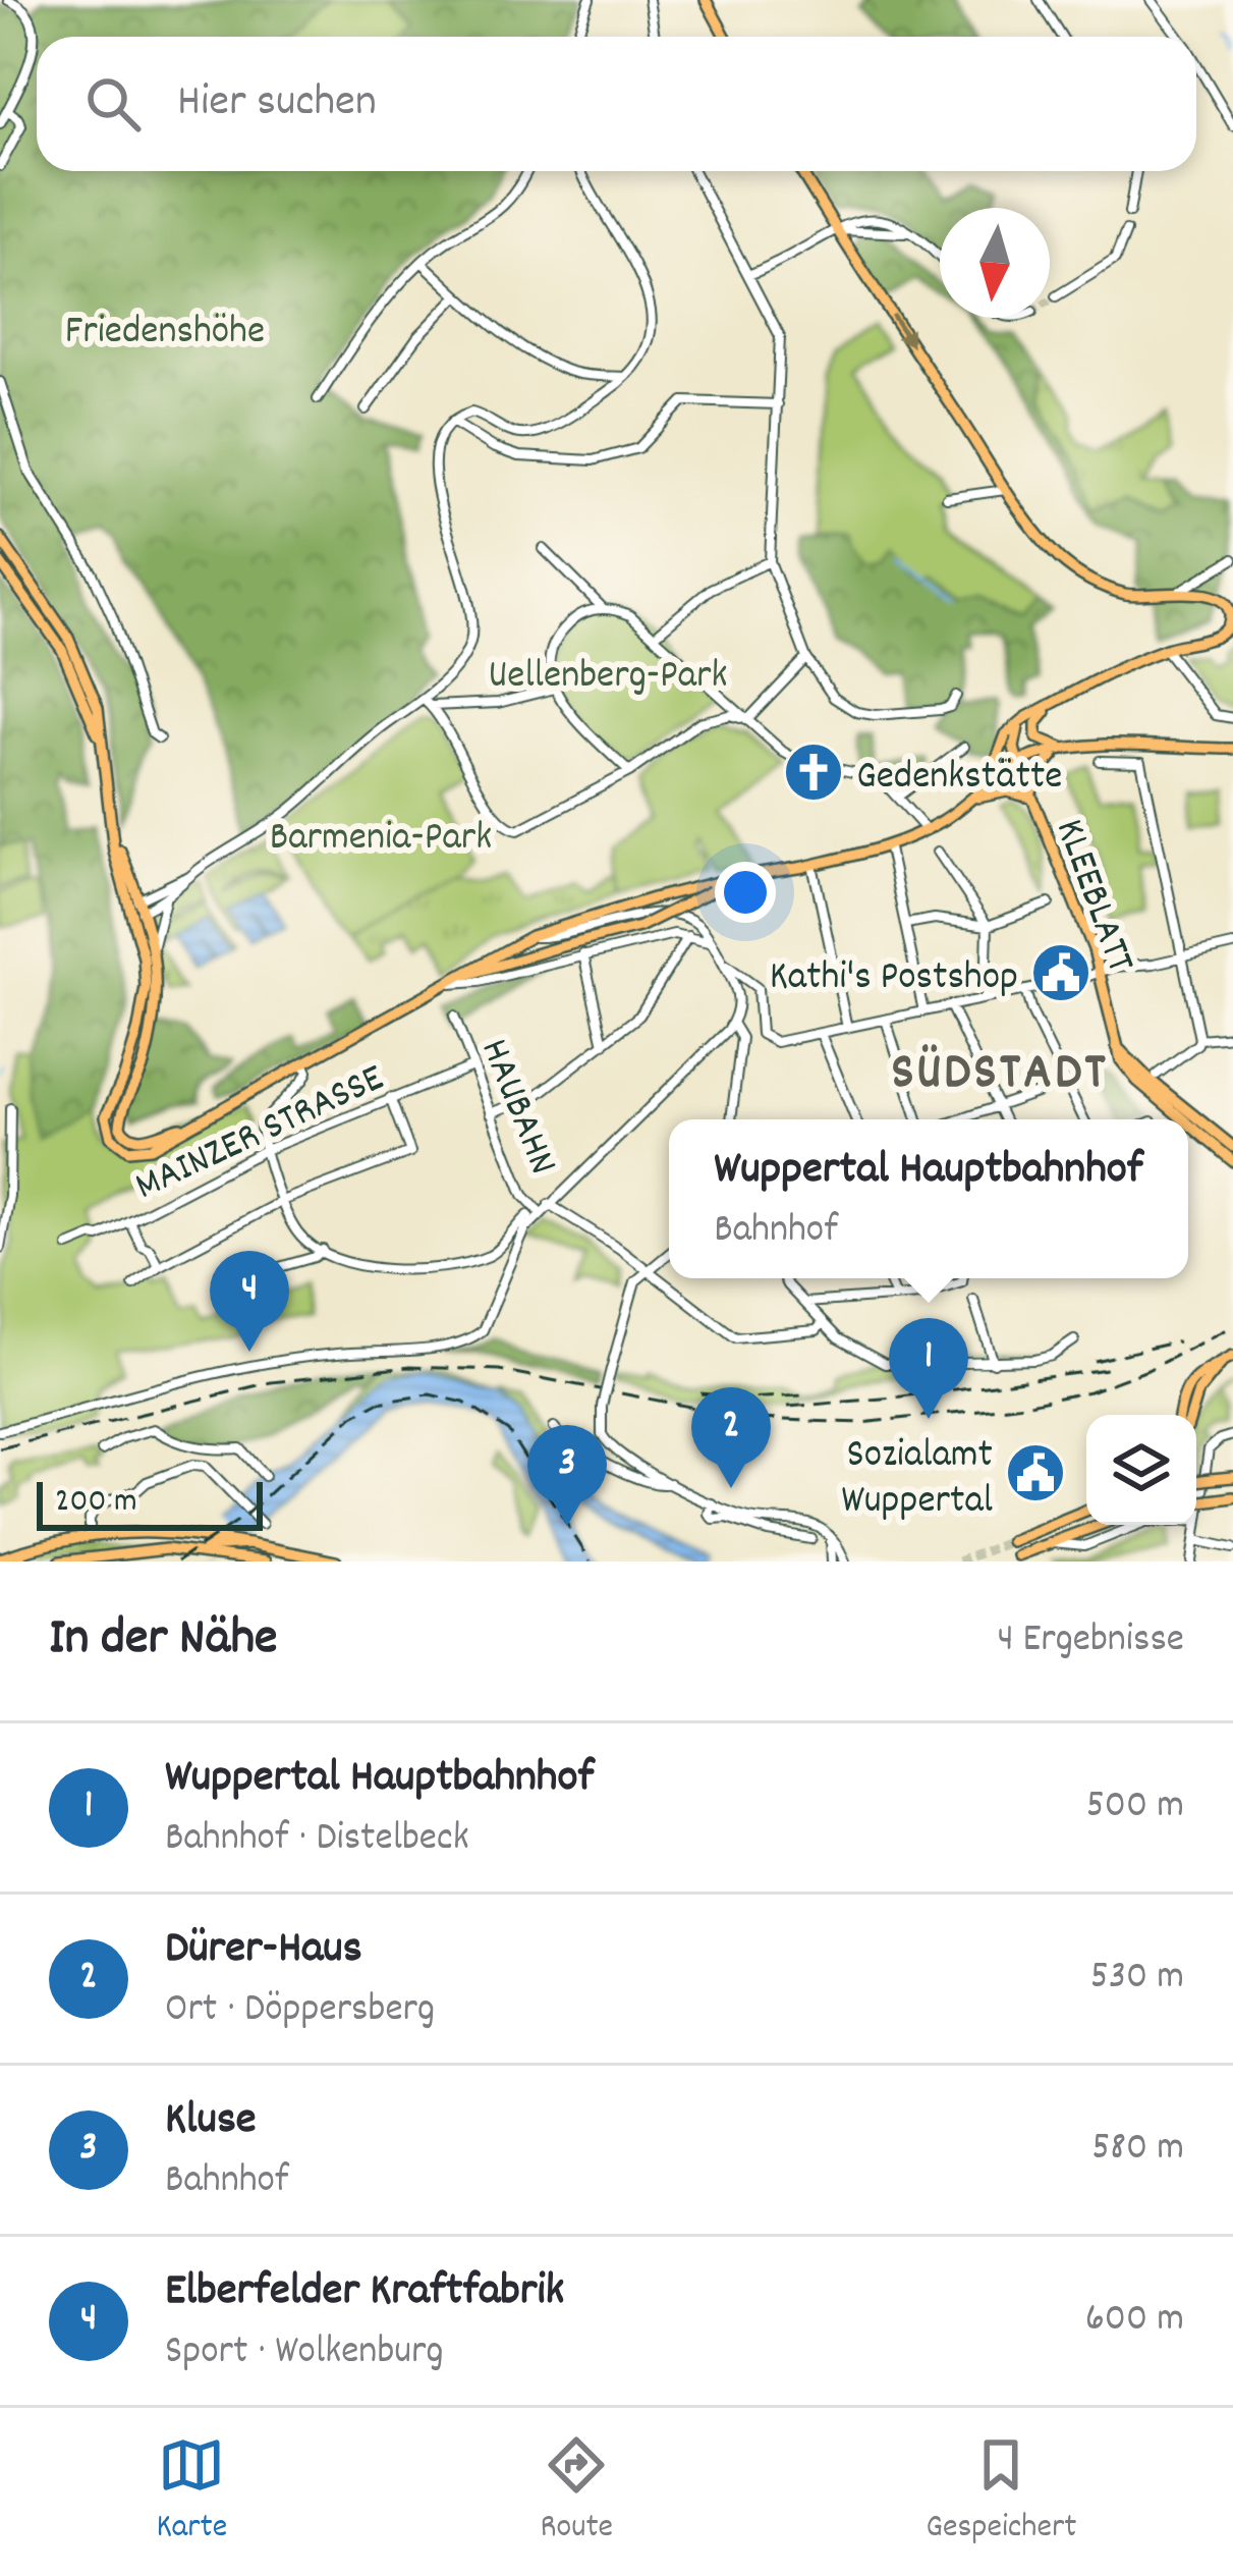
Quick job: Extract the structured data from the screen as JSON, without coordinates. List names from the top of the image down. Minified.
{"streets":{"main road":["KLEEBLATT"],"street":["HAUBAHN","MAINZER STRASSE"]},"crossings":[["HAUBAHN","MAINZER STRASSE"]],"districts":["SÜDSTADT"],"parks":["Friedenshöhe","Uellenberg-Park","Barmenia-Park"],"places":{"church":["Gedenkstätte"],"public building":["Kathi's Postshop","Sozialamt Wuppertal"]},"scale_bar":"200 m","north":"bottom","page":{"search":"Hier suchen","popup":["Wuppertal Hauptbahnhof","Bahnhof"],"pins":["4","1","2","3"],"scale":"200 m","heading":["In der Nähe","4 Ergebnisse"],"list":[{"mark":"1","name":"Wuppertal Hauptbahnhof","note":"Bahnhof · Distelbeck","value":"500 m"},{"mark":"2","name":"Dürer-Haus","note":"Ort · Döppersberg","value":"530 m"},{"mark":"3","name":"Kluse","note":"Bahnhof","value":"580 m"},{"mark":"4","name":"Elberfelder Kraftfabrik","note":"Sport · Wolkenburg","value":"600 m"}],"nav":["Karte","Route","Gespeichert"]}}
